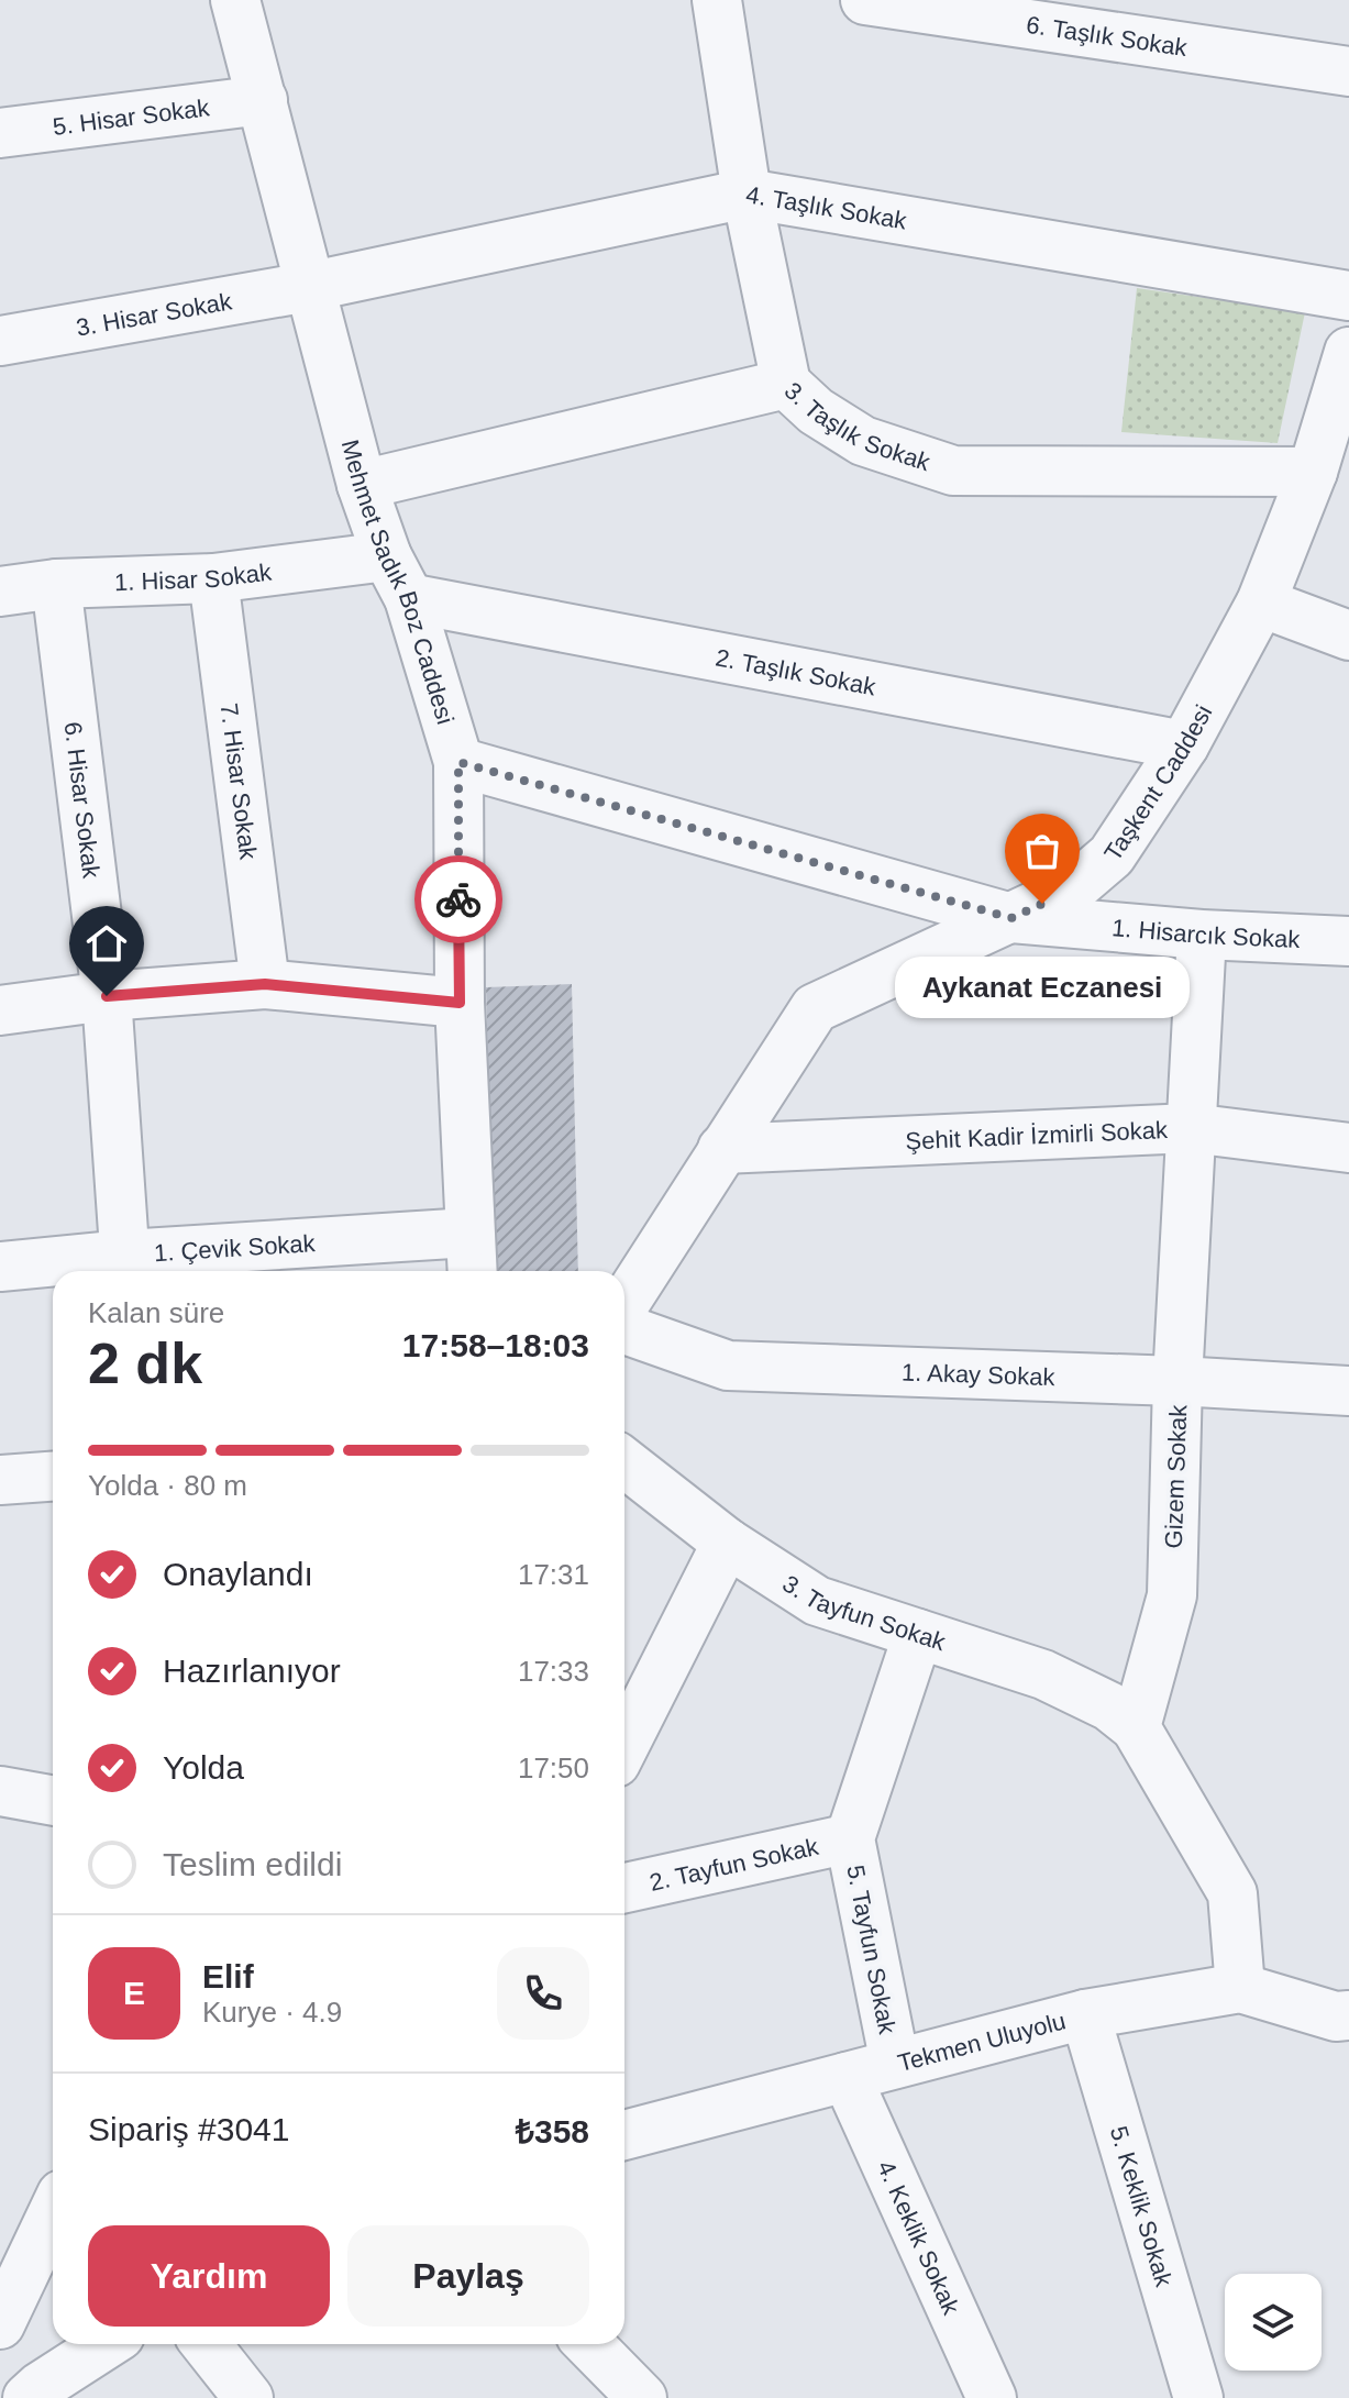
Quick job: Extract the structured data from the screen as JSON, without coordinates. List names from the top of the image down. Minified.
{"streets":{"street":["6. Taşlık Sokak","5. Hisar Sokak","4. Taşlık Sokak","3. Hisar Sokak","3. Taşlık Sokak","1. Hisar Sokak","Mehmet Sadık Boz Caddesi","2. Taşlık Sokak","7. Hisar Sokak","Taşkent Caddesi","6. Hisar Sokak","1. Hisarcık Sokak","Şehit Kadir İzmirli Sokak","1. Çevik Sokak","1. Akay Sokak","Gizem Sokak","3. Tayfun Sokak","2. Tayfun Sokak","5. Tayfun Sokak","Tekmen Uluyolu","5. Keklik Sokak","4. Keklik Sokak"]},"crossings":[["5. Hisar Sokak","Mehmet Sadık Boz Caddesi"],["4. Taşlık Sokak","3. Hisar Sokak"],["4. Taşlık Sokak","Mehmet Sadık Boz Caddesi"],["3. Hisar Sokak","Mehmet Sadık Boz Caddesi"],["3. Taşlık Sokak","Mehmet Sadık Boz Caddesi"],["3. Taşlık Sokak","Taşkent Caddesi"],["1. Hisar Sokak","Mehmet Sadık Boz Caddesi"],["1. Hisar Sokak","7. Hisar Sokak"],["1. Hisar Sokak","6. Hisar Sokak"],["Mehmet Sadık Boz Caddesi","2. Taşlık Sokak"],["Mehmet Sadık Boz Caddesi","1. Hisarcık Sokak"],["Mehmet Sadık Boz Caddesi","1. Çevik Sokak"],["2. Taşlık Sokak","Taşkent Caddesi"],["Taşkent Caddesi","1. Hisarcık Sokak"],["Taşkent Caddesi","Şehit Kadir İzmirli Sokak"],["6. Hisar Sokak","1. Çevik Sokak"],["1. Hisarcık Sokak","Gizem Sokak"],["Şehit Kadir İzmirli Sokak","Gizem Sokak"],["1. Akay Sokak","Gizem Sokak"],["Gizem Sokak","3. Tayfun Sokak"],["3. Tayfun Sokak","5. Tayfun Sokak"],["2. Tayfun Sokak","5. Tayfun Sokak"],["5. Tayfun Sokak","Tekmen Uluyolu"],["Tekmen Uluyolu","5. Keklik Sokak"],["Tekmen Uluyolu","4. Keklik Sokak"]],"places":["Aykanat Eczanesi"],"page":{"bubble":"Aykanat Eczanesi","heading":["2 dk","Kalan süre","17:58–18:03"],"panel":["Elif","Kurye · 4.9","Sipariş #3041","₺358"],"bar":"Yolda · 80 m","list":[["Onaylandı","17:31"],["Hazırlanıyor","17:33"],["Yolda","17:50"],"Teslim edildi"],"round":"E","buttons":["Yardım","Paylaş"]}}
